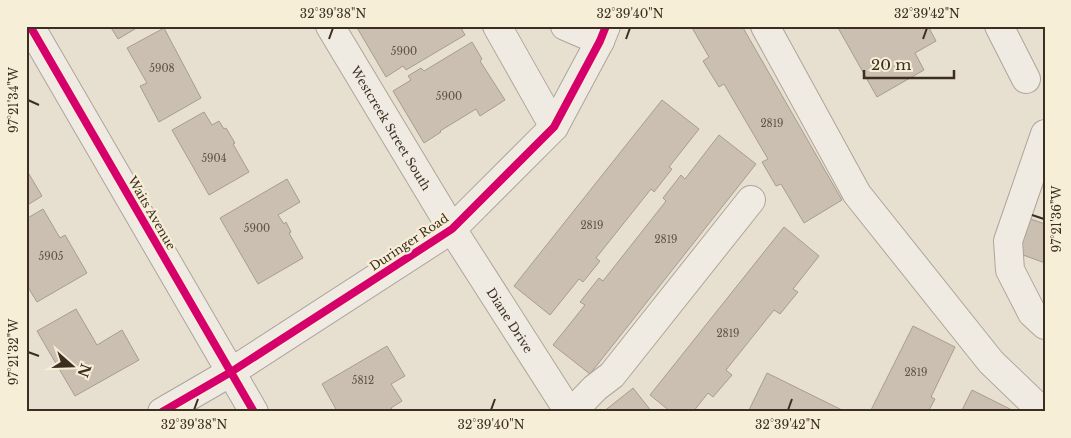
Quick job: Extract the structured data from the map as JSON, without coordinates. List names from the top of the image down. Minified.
{"streets":{"street":["Westcreek Street South","Waits Avenue","Duringer Road","Diane Drive"]},"crossings":[["Westcreek Street South","Duringer Road"],["Westcreek Street South","Diane Drive"],["Waits Avenue","Duringer Road"],["Duringer Road","Diane Drive"]],"house_numbers":["5900","5908","5900","2819","5904","2819","5900","2819","5905","2819","2819","5812"],"scale_bar":"20 m","north":"right","coordinates":["32°39'38\"N","32°39'40\"N","32°39'42\"N","97°21'34\"W","97°21'36\"W","97°21'32\"W"]}
